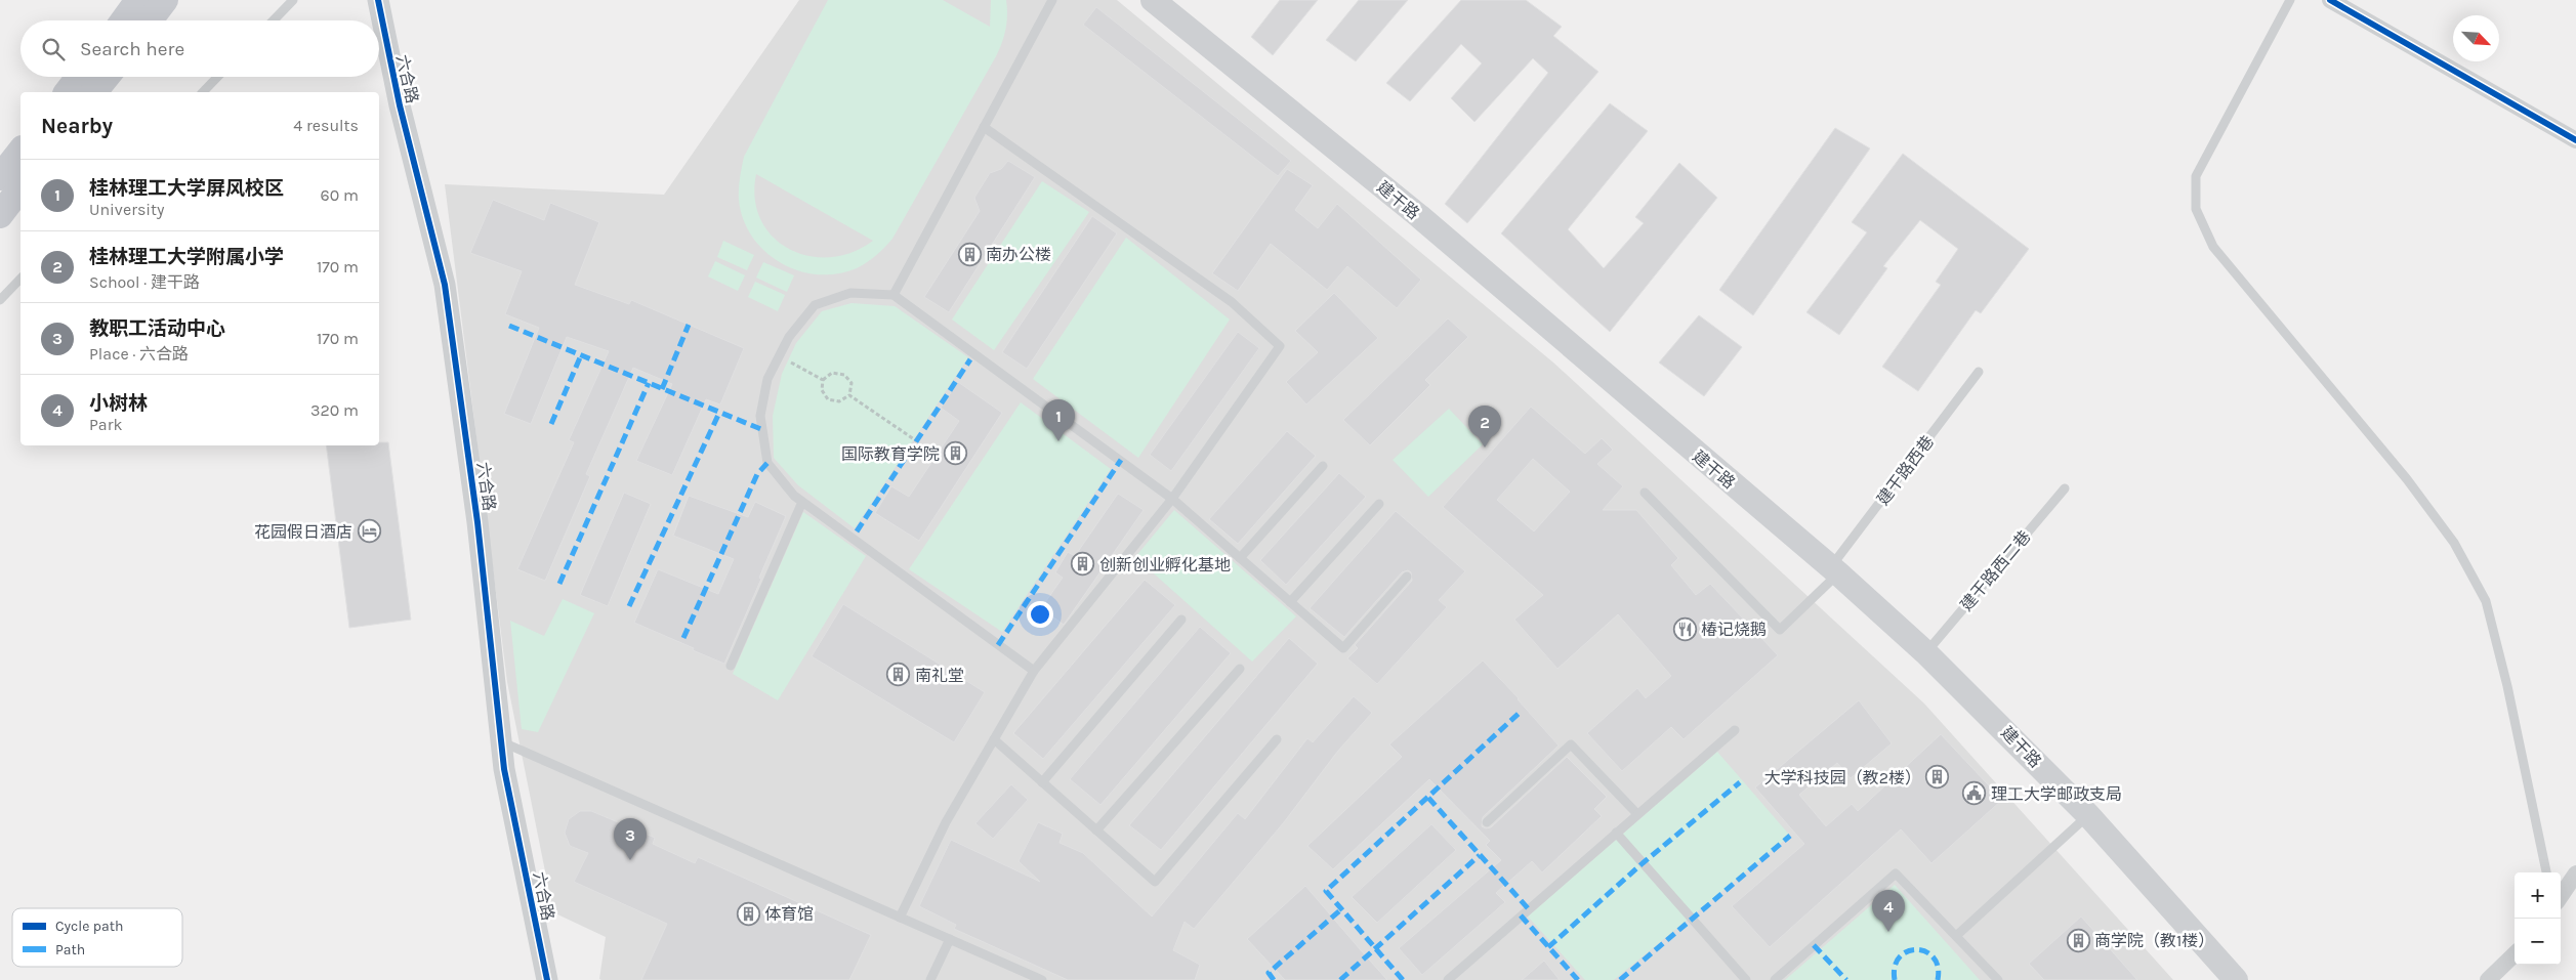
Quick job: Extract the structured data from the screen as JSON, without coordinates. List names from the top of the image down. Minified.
{"streets":{"main road":["建干路"],"street":["六合路"],"lane":["建干路西巷","建干路西二巷"]},"crossings":[["建干路","建干路西巷"],["建干路","建干路西二巷"]],"places":{"building":["南办公楼","国际教育学院","创新创业孵化基地","南礼堂","大学科技园（教2楼）","体育馆","商学院（教1楼）"],"hotel":["花园假日酒店"],"restaurant":["椿记烧鹅"],"public building":["理工大学邮政支局"]},"legend":["Cycle path","Path"],"north":"bottom right","page":{"search":"Search here","heading":["Nearby","4 results"],"list":[{"mark":"1","name":"桂林理工大学屏风校区","note":"University","value":"60 m"},{"mark":"2","name":"桂林理工大学附属小学","note":"School · 建干路","value":"170 m"},{"mark":"3","name":"教职工活动中心","note":"Place · 六合路","value":"170 m"},{"mark":"4","name":"小树林","note":"Park","value":"320 m"}],"pins":["1","2","3","4"],"map_buttons":["+","−"]}}
